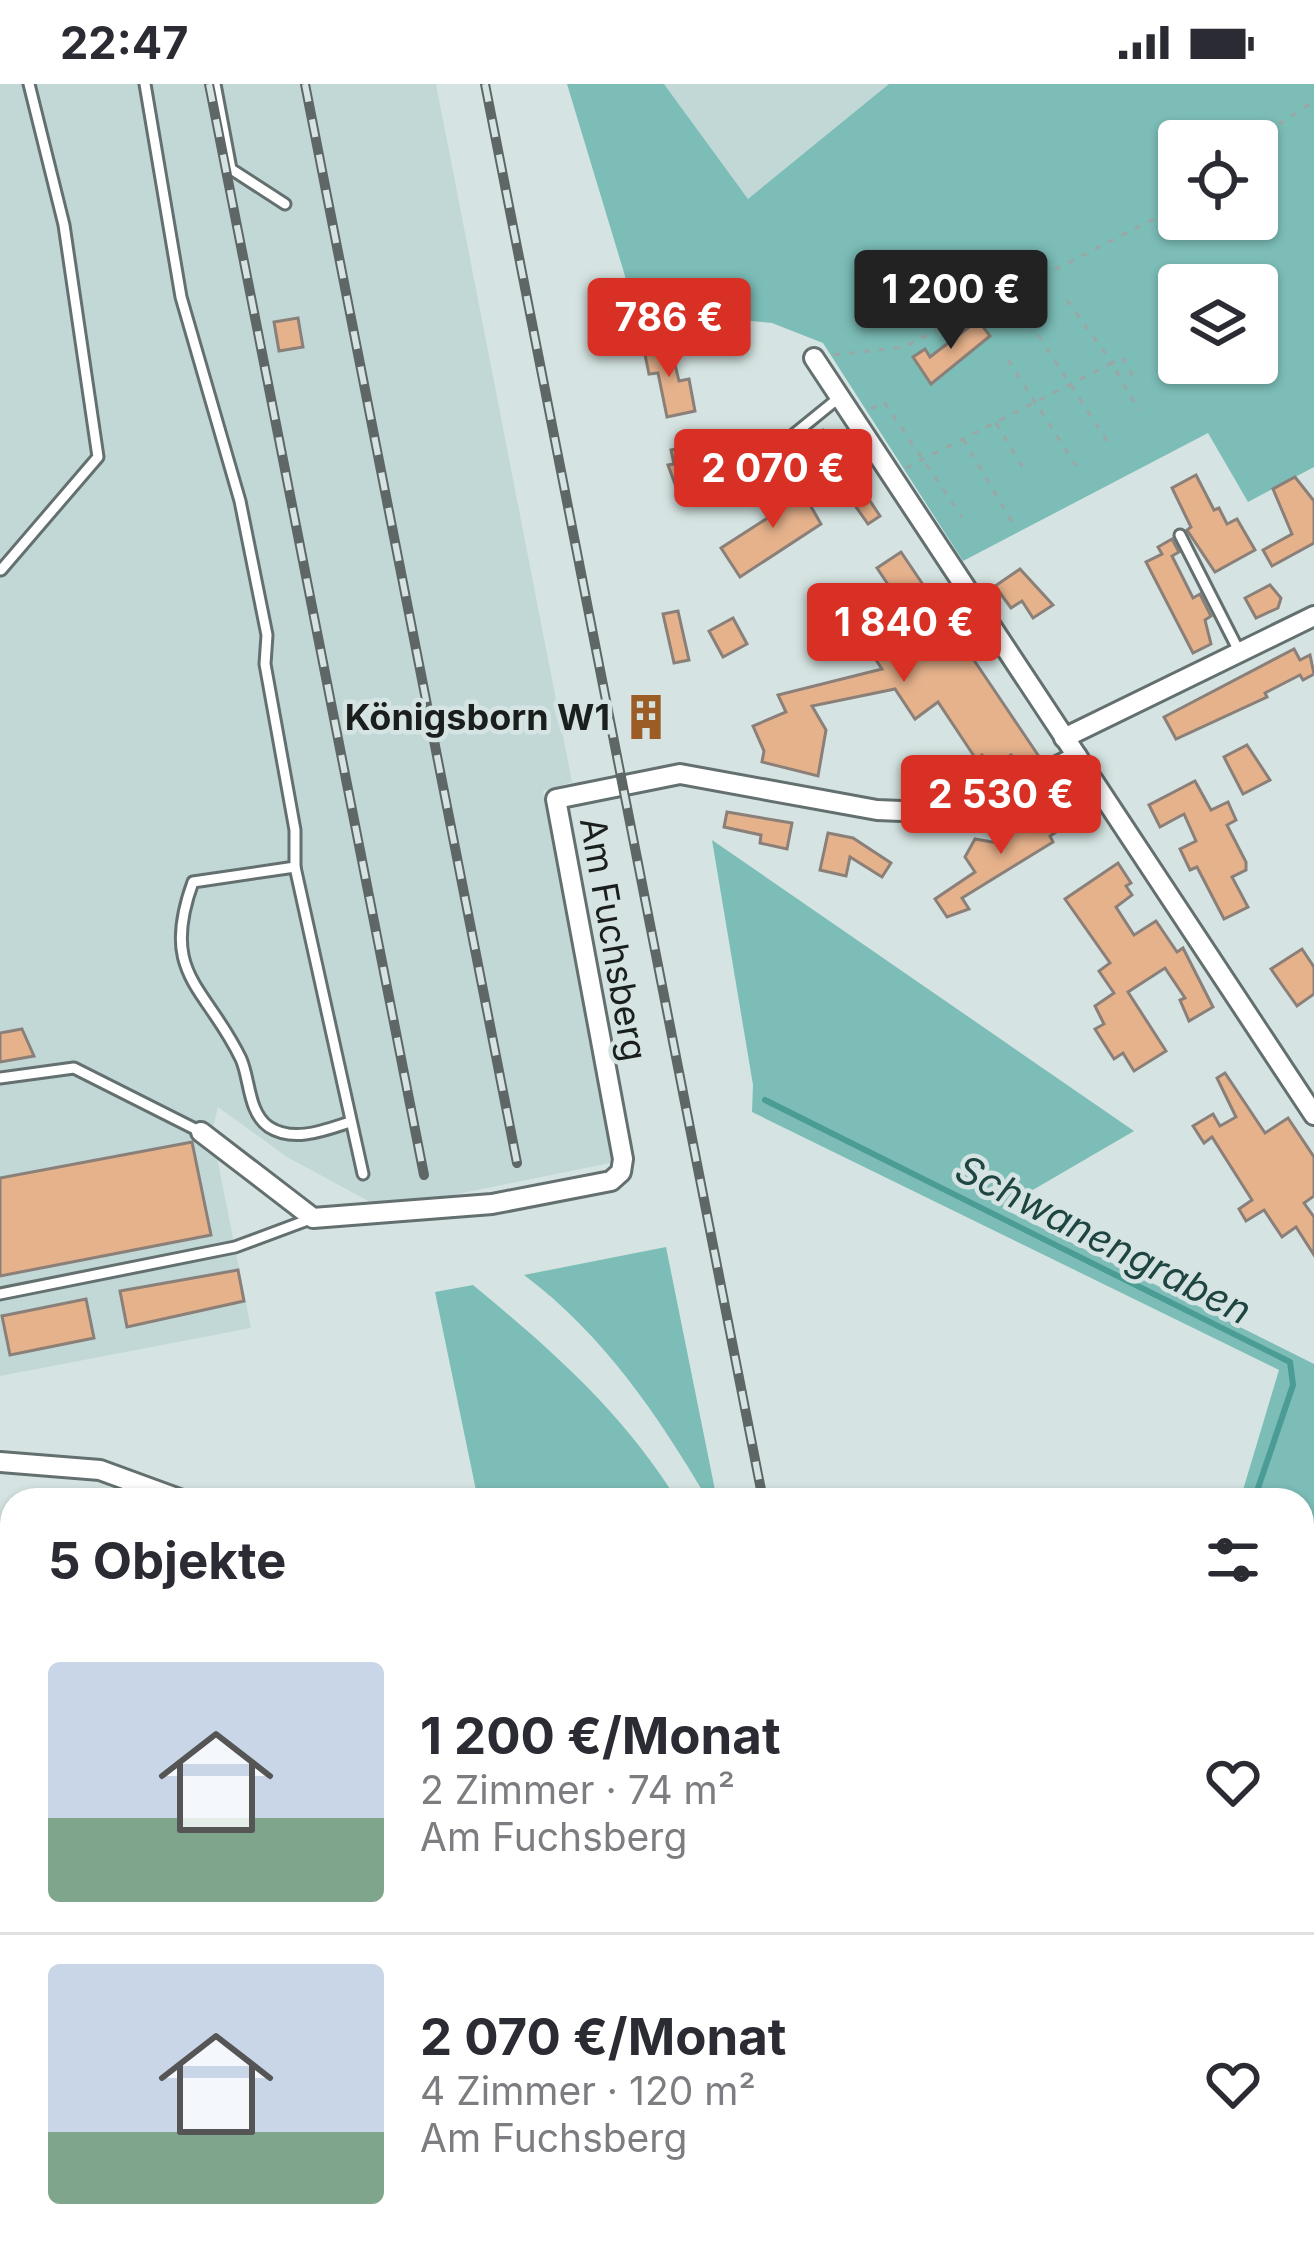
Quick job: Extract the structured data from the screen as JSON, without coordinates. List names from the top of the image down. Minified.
{"streets":{"street":["Am Fuchsberg"]},"water":["Schwanengraben"],"places":{"building":["Königsborn W1"]},"page":{"status":"22:47","price":["1 200 €","786 €","2 070 €","1 840 €","2 530 €"],"heading":"5 Objekte","list":[{"name":"1 200 €/Monat","note":"2 Zimmer · 74 m² · Am Fuchsberg"},{"name":"2 070 €/Monat","note":"4 Zimmer · 120 m² · Am Fuchsberg"}]}}
